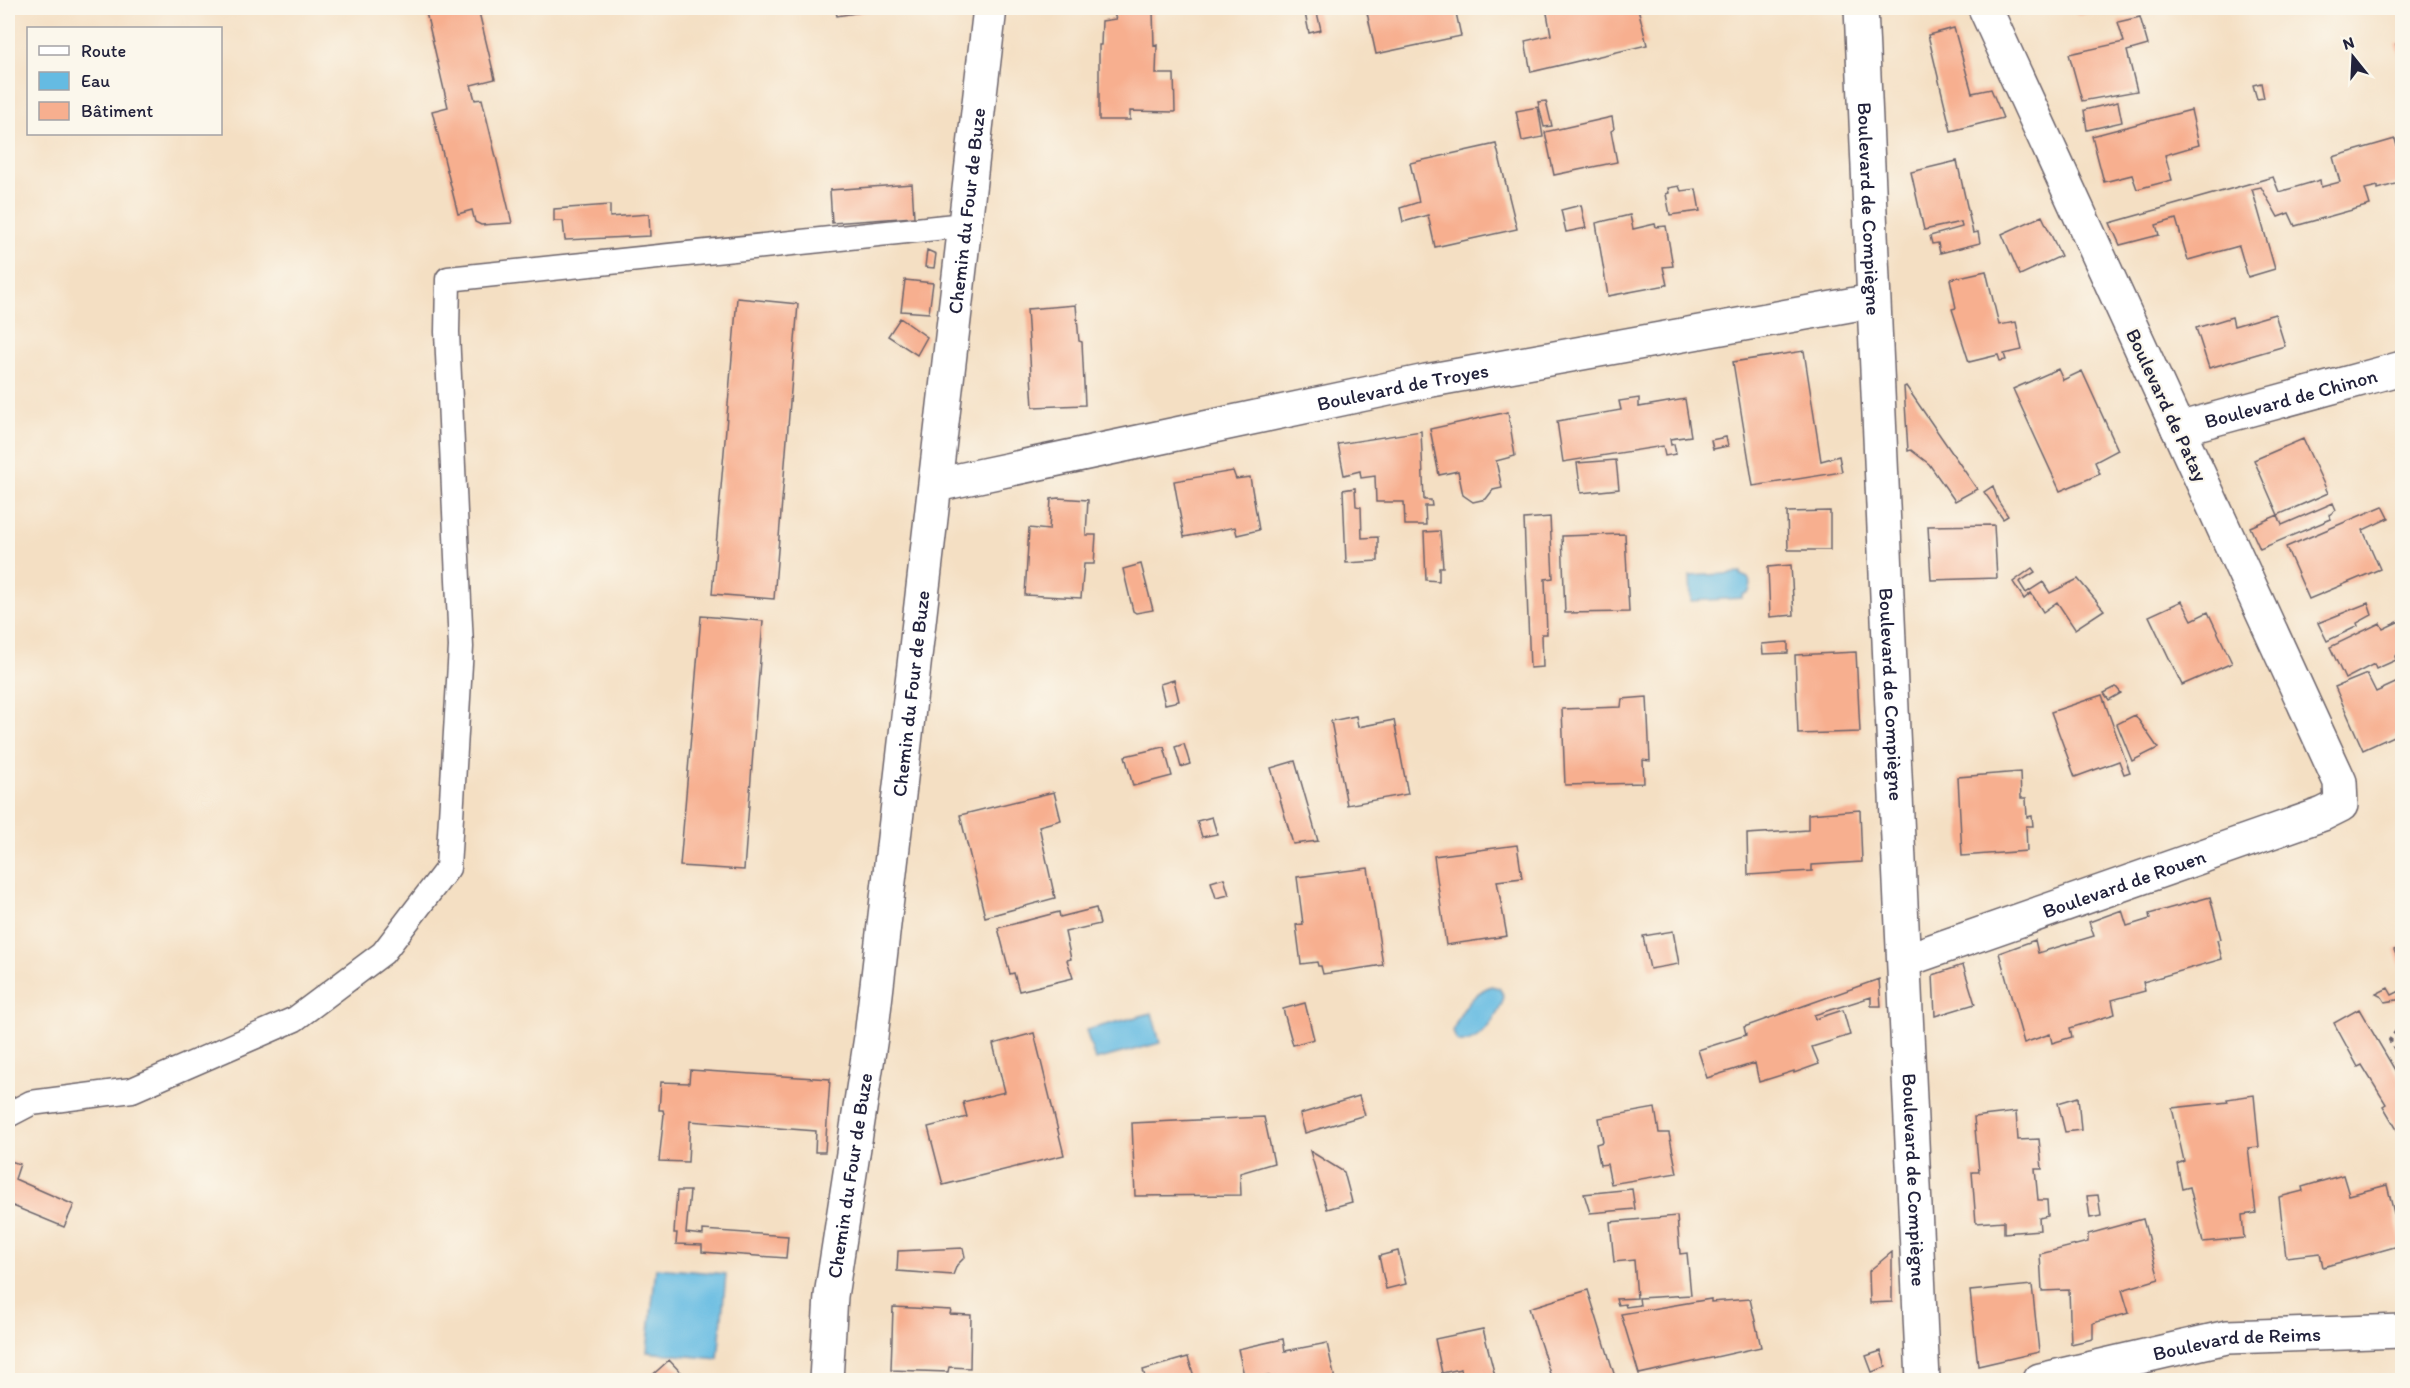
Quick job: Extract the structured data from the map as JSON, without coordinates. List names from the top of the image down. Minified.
{"streets":{"street":["Boulevard de Compiègne","Chemin du Four de Buze","Boulevard de Troyes","Boulevard de Chinon","Boulevard de Patay","Boulevard de Rouen","Boulevard de Reims"]},"crossings":[["Boulevard de Compiègne","Boulevard de Troyes"],["Boulevard de Compiègne","Boulevard de Rouen"],["Chemin du Four de Buze","Boulevard de Troyes"],["Boulevard de Chinon","Boulevard de Patay"],["Boulevard de Patay","Boulevard de Rouen"]],"legend":["Route","Eau","Bâtiment"],"north":"top"}
